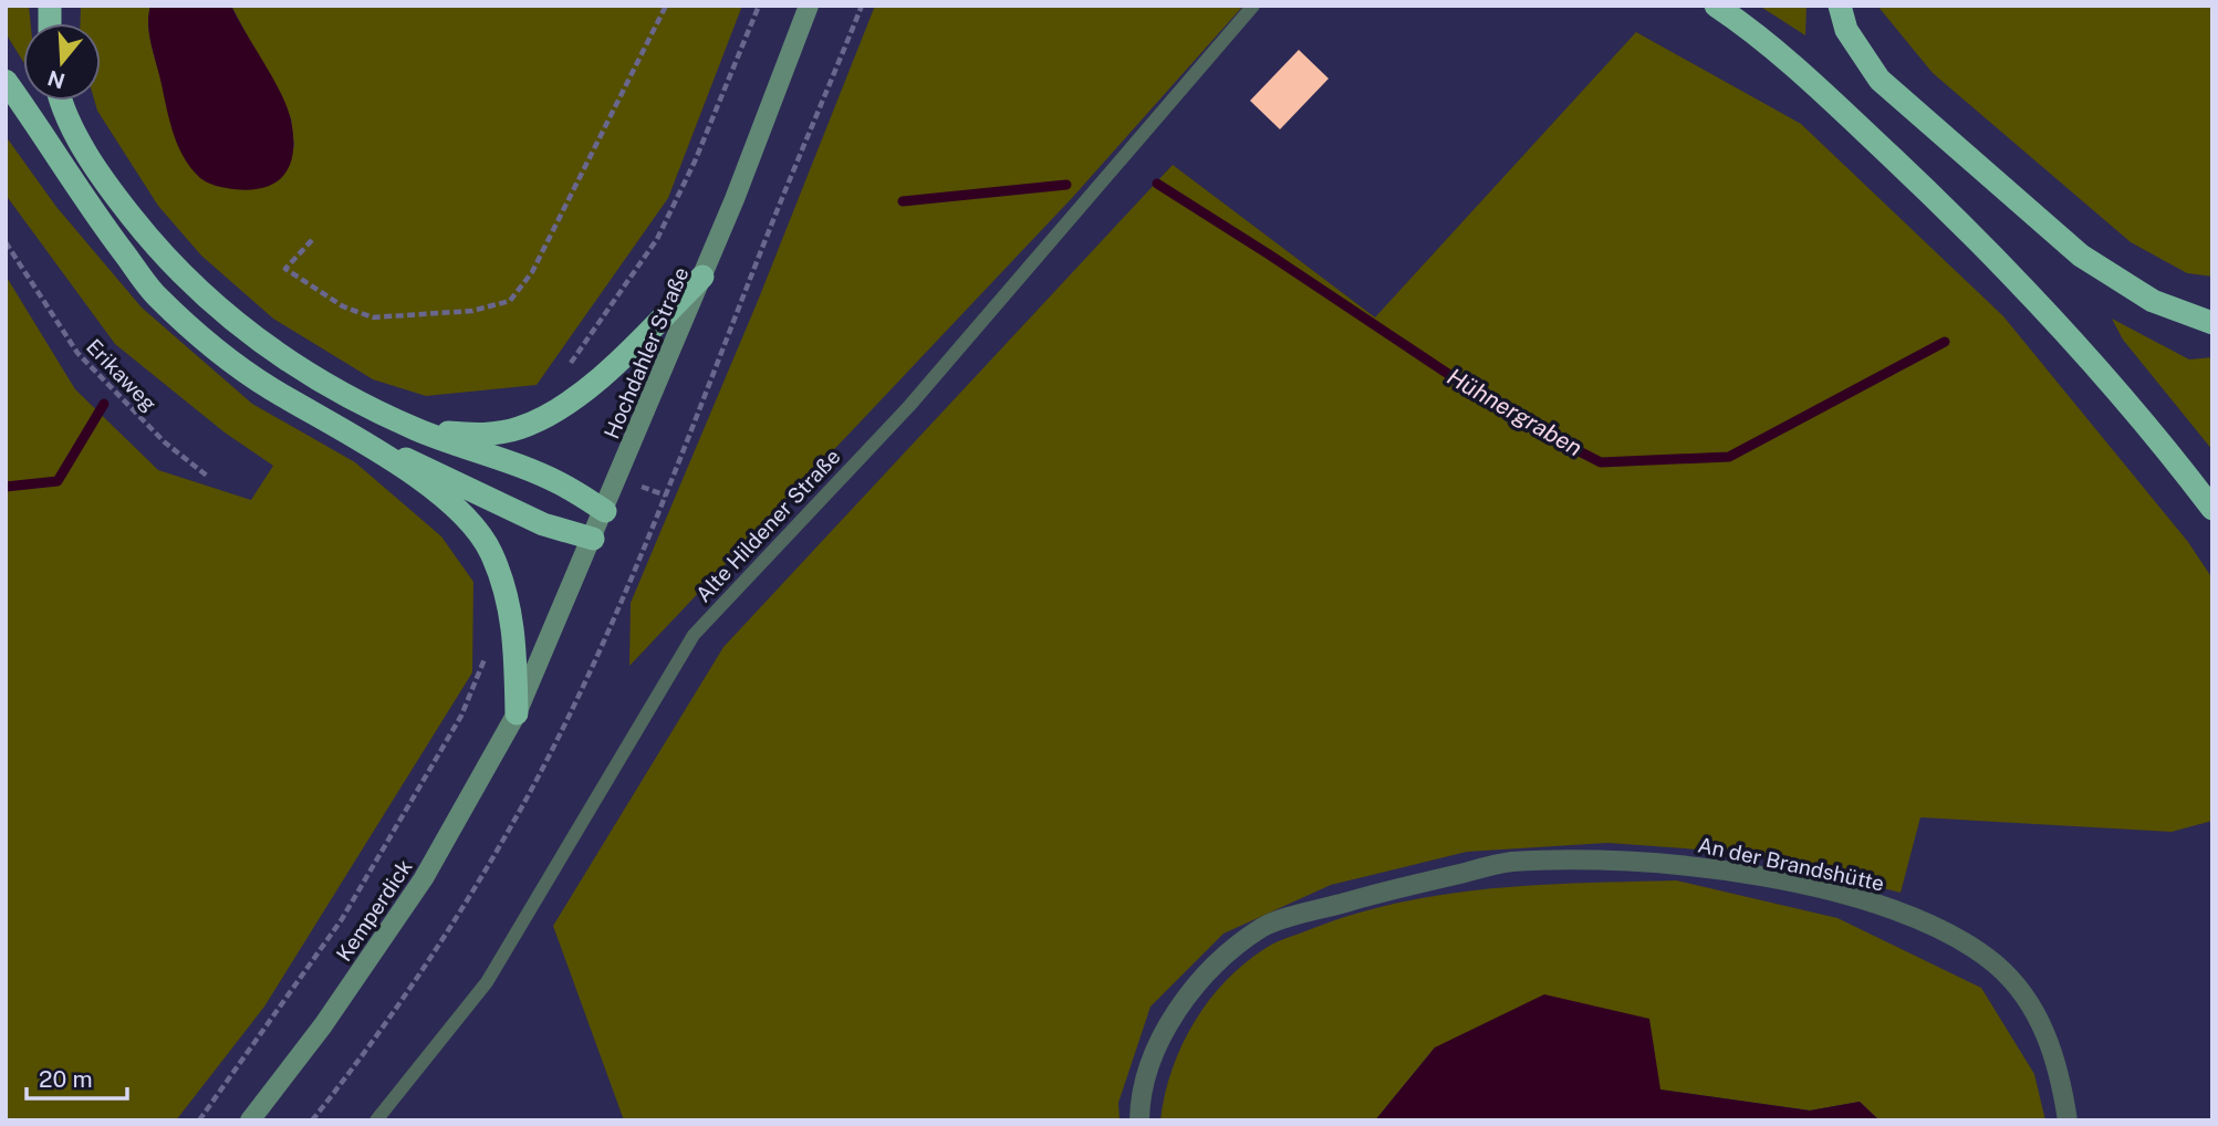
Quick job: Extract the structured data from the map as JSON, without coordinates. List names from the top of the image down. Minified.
{"streets":{"main road":["Hochdahler Straße","Kemperdick"],"street":["An der Brandshütte"],"lane":["Alte Hildener Straße"],"path":["Erikaweg"]},"crossings":[["Hochdahler Straße","Kemperdick"]],"water":["Hühnergraben"],"scale_bar":"20 m","north":"bottom"}
